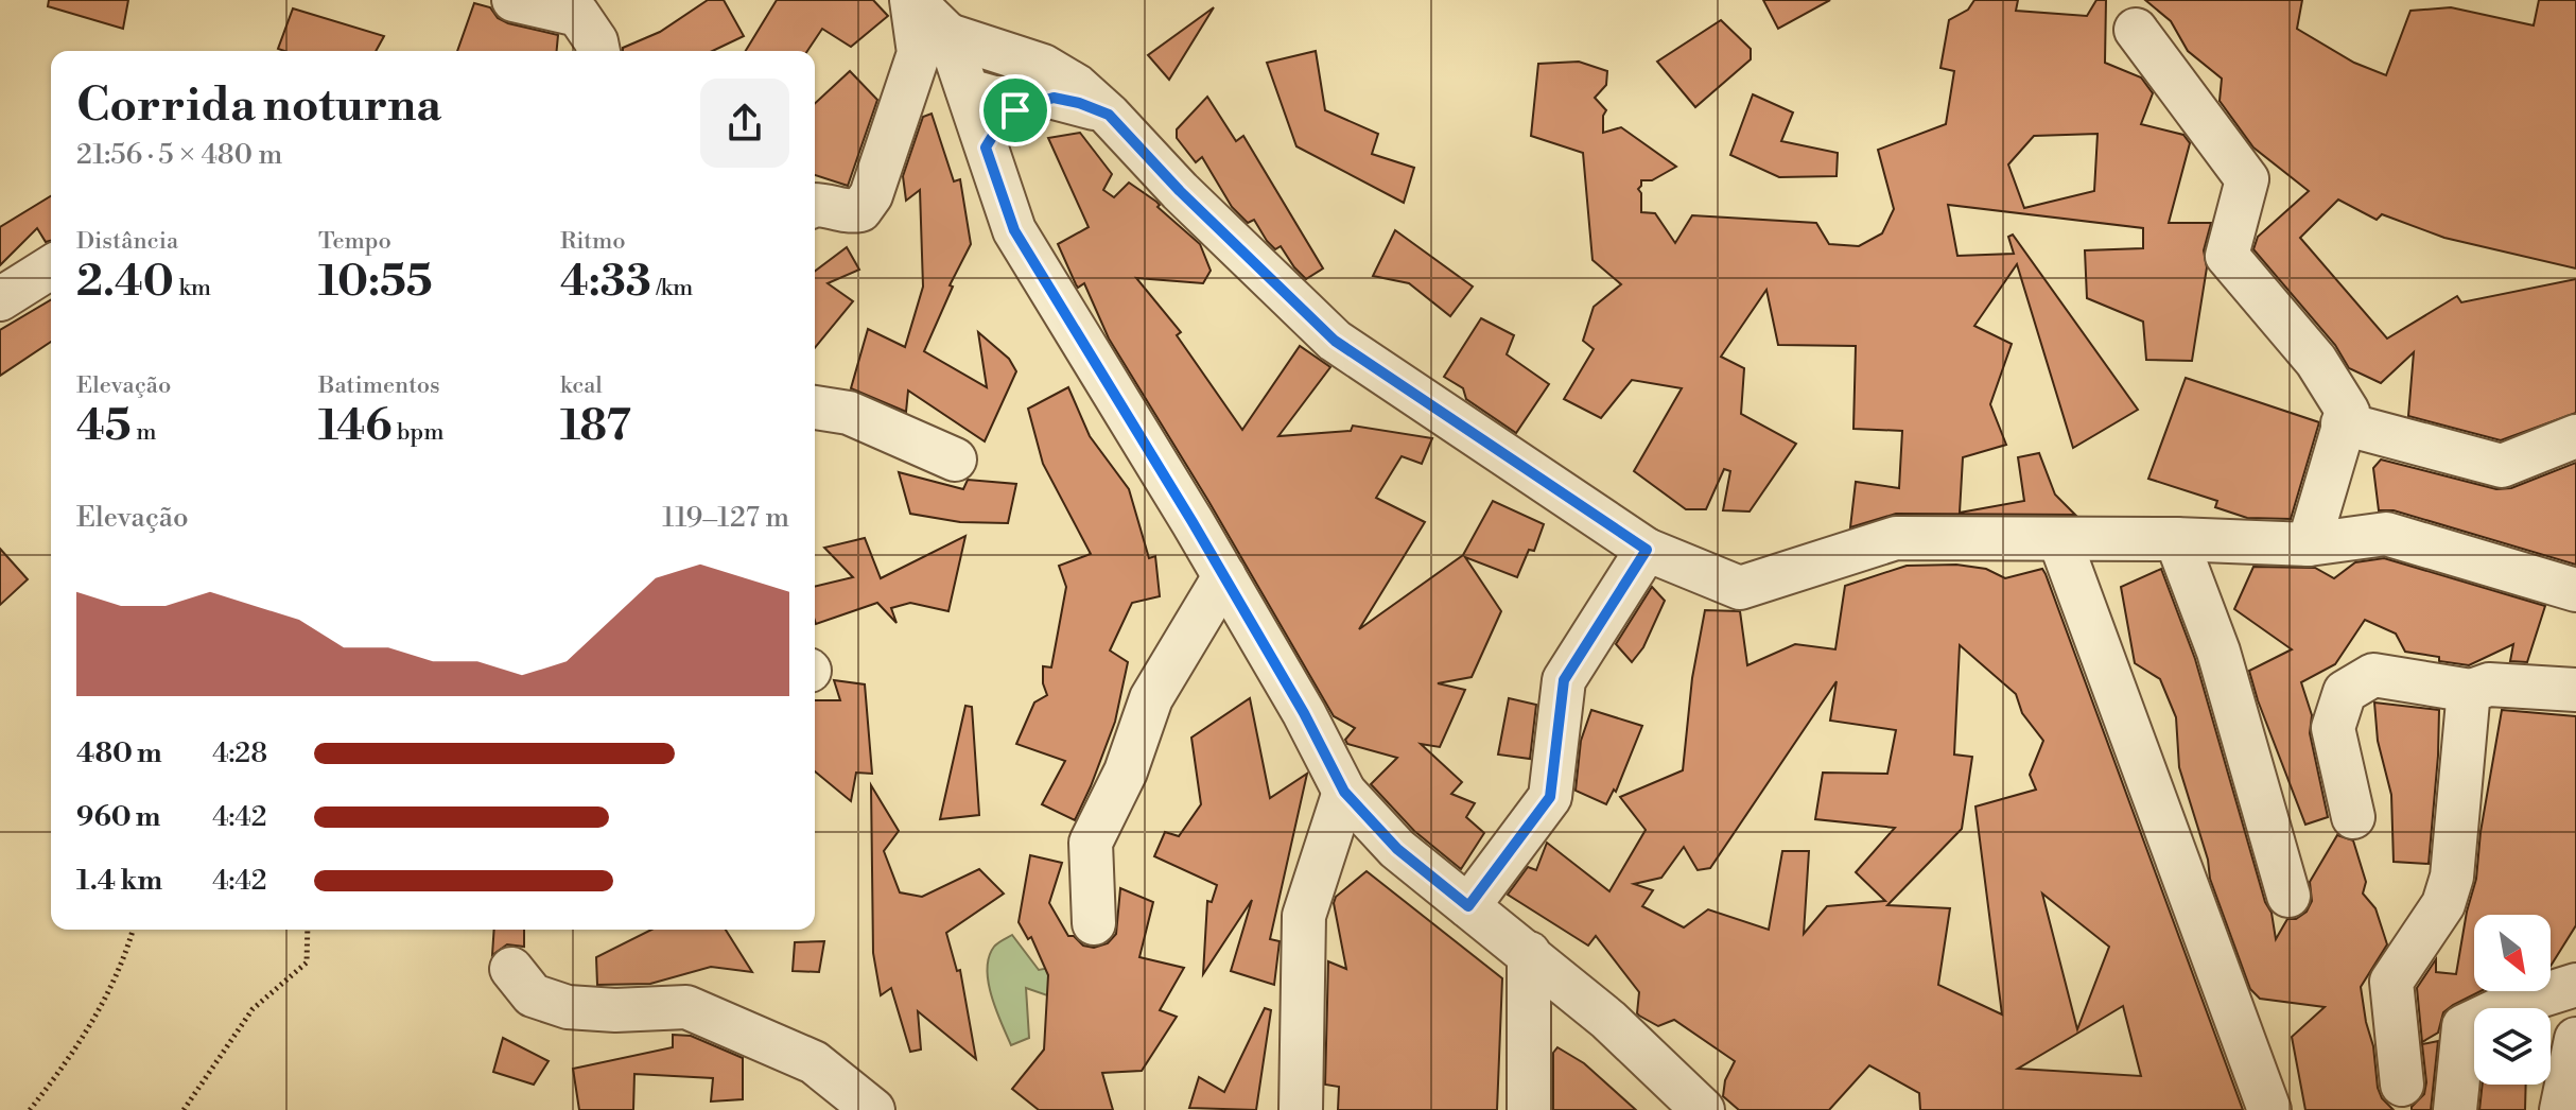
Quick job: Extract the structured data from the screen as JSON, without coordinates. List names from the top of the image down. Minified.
{"north":"bottom right","page":{"heading":["Corrida noturna","21:56 · 5 × 480 m"],"stats":[["Distância","2.40 km"],["Tempo","10:55"],["Ritmo","4:33 /km"],["Elevação","45 m"],["Batimentos","146 bpm"],["kcal","187"]],"chart":["Elevação","119–127 m"],"list":[{"name":"480 m","note":"4:28"},{"name":"960 m","note":"4:42"},{"name":"1.4 km","note":"4:42"}]}}
